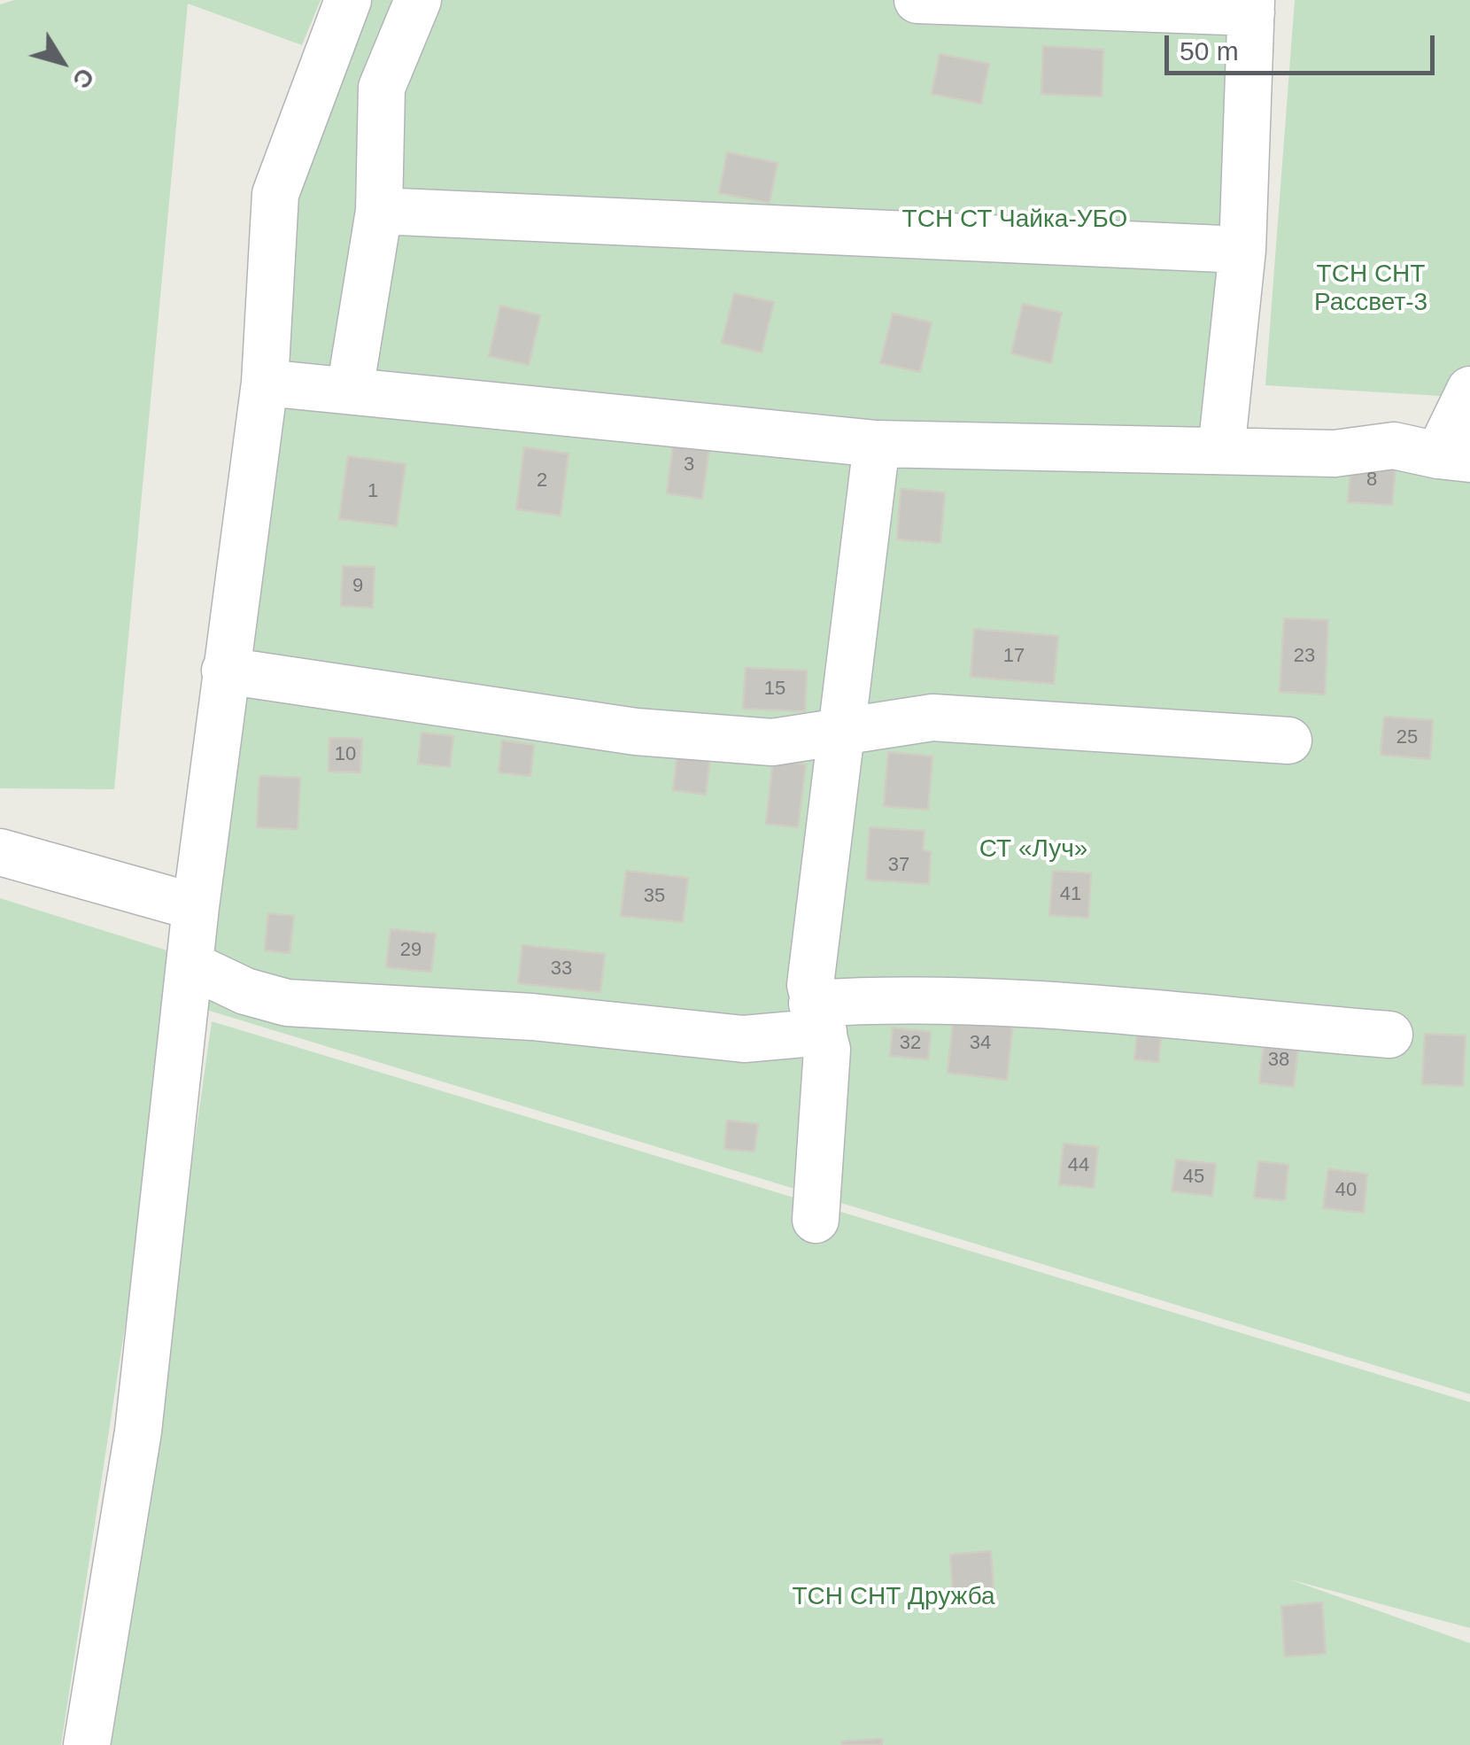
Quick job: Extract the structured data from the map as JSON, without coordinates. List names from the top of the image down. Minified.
{"parks":["ТСН СТ Чайка-УБО","ТСН СНТ Рассвет-3","СТ «Луч»","ТСН СНТ Дружба"],"house_numbers":["3","8","2","1","9","17","23","15","25","10","37","41","35","29","33","32","34","38","44","45","40"],"scale_bar":"50 m","north":"bottom right"}
